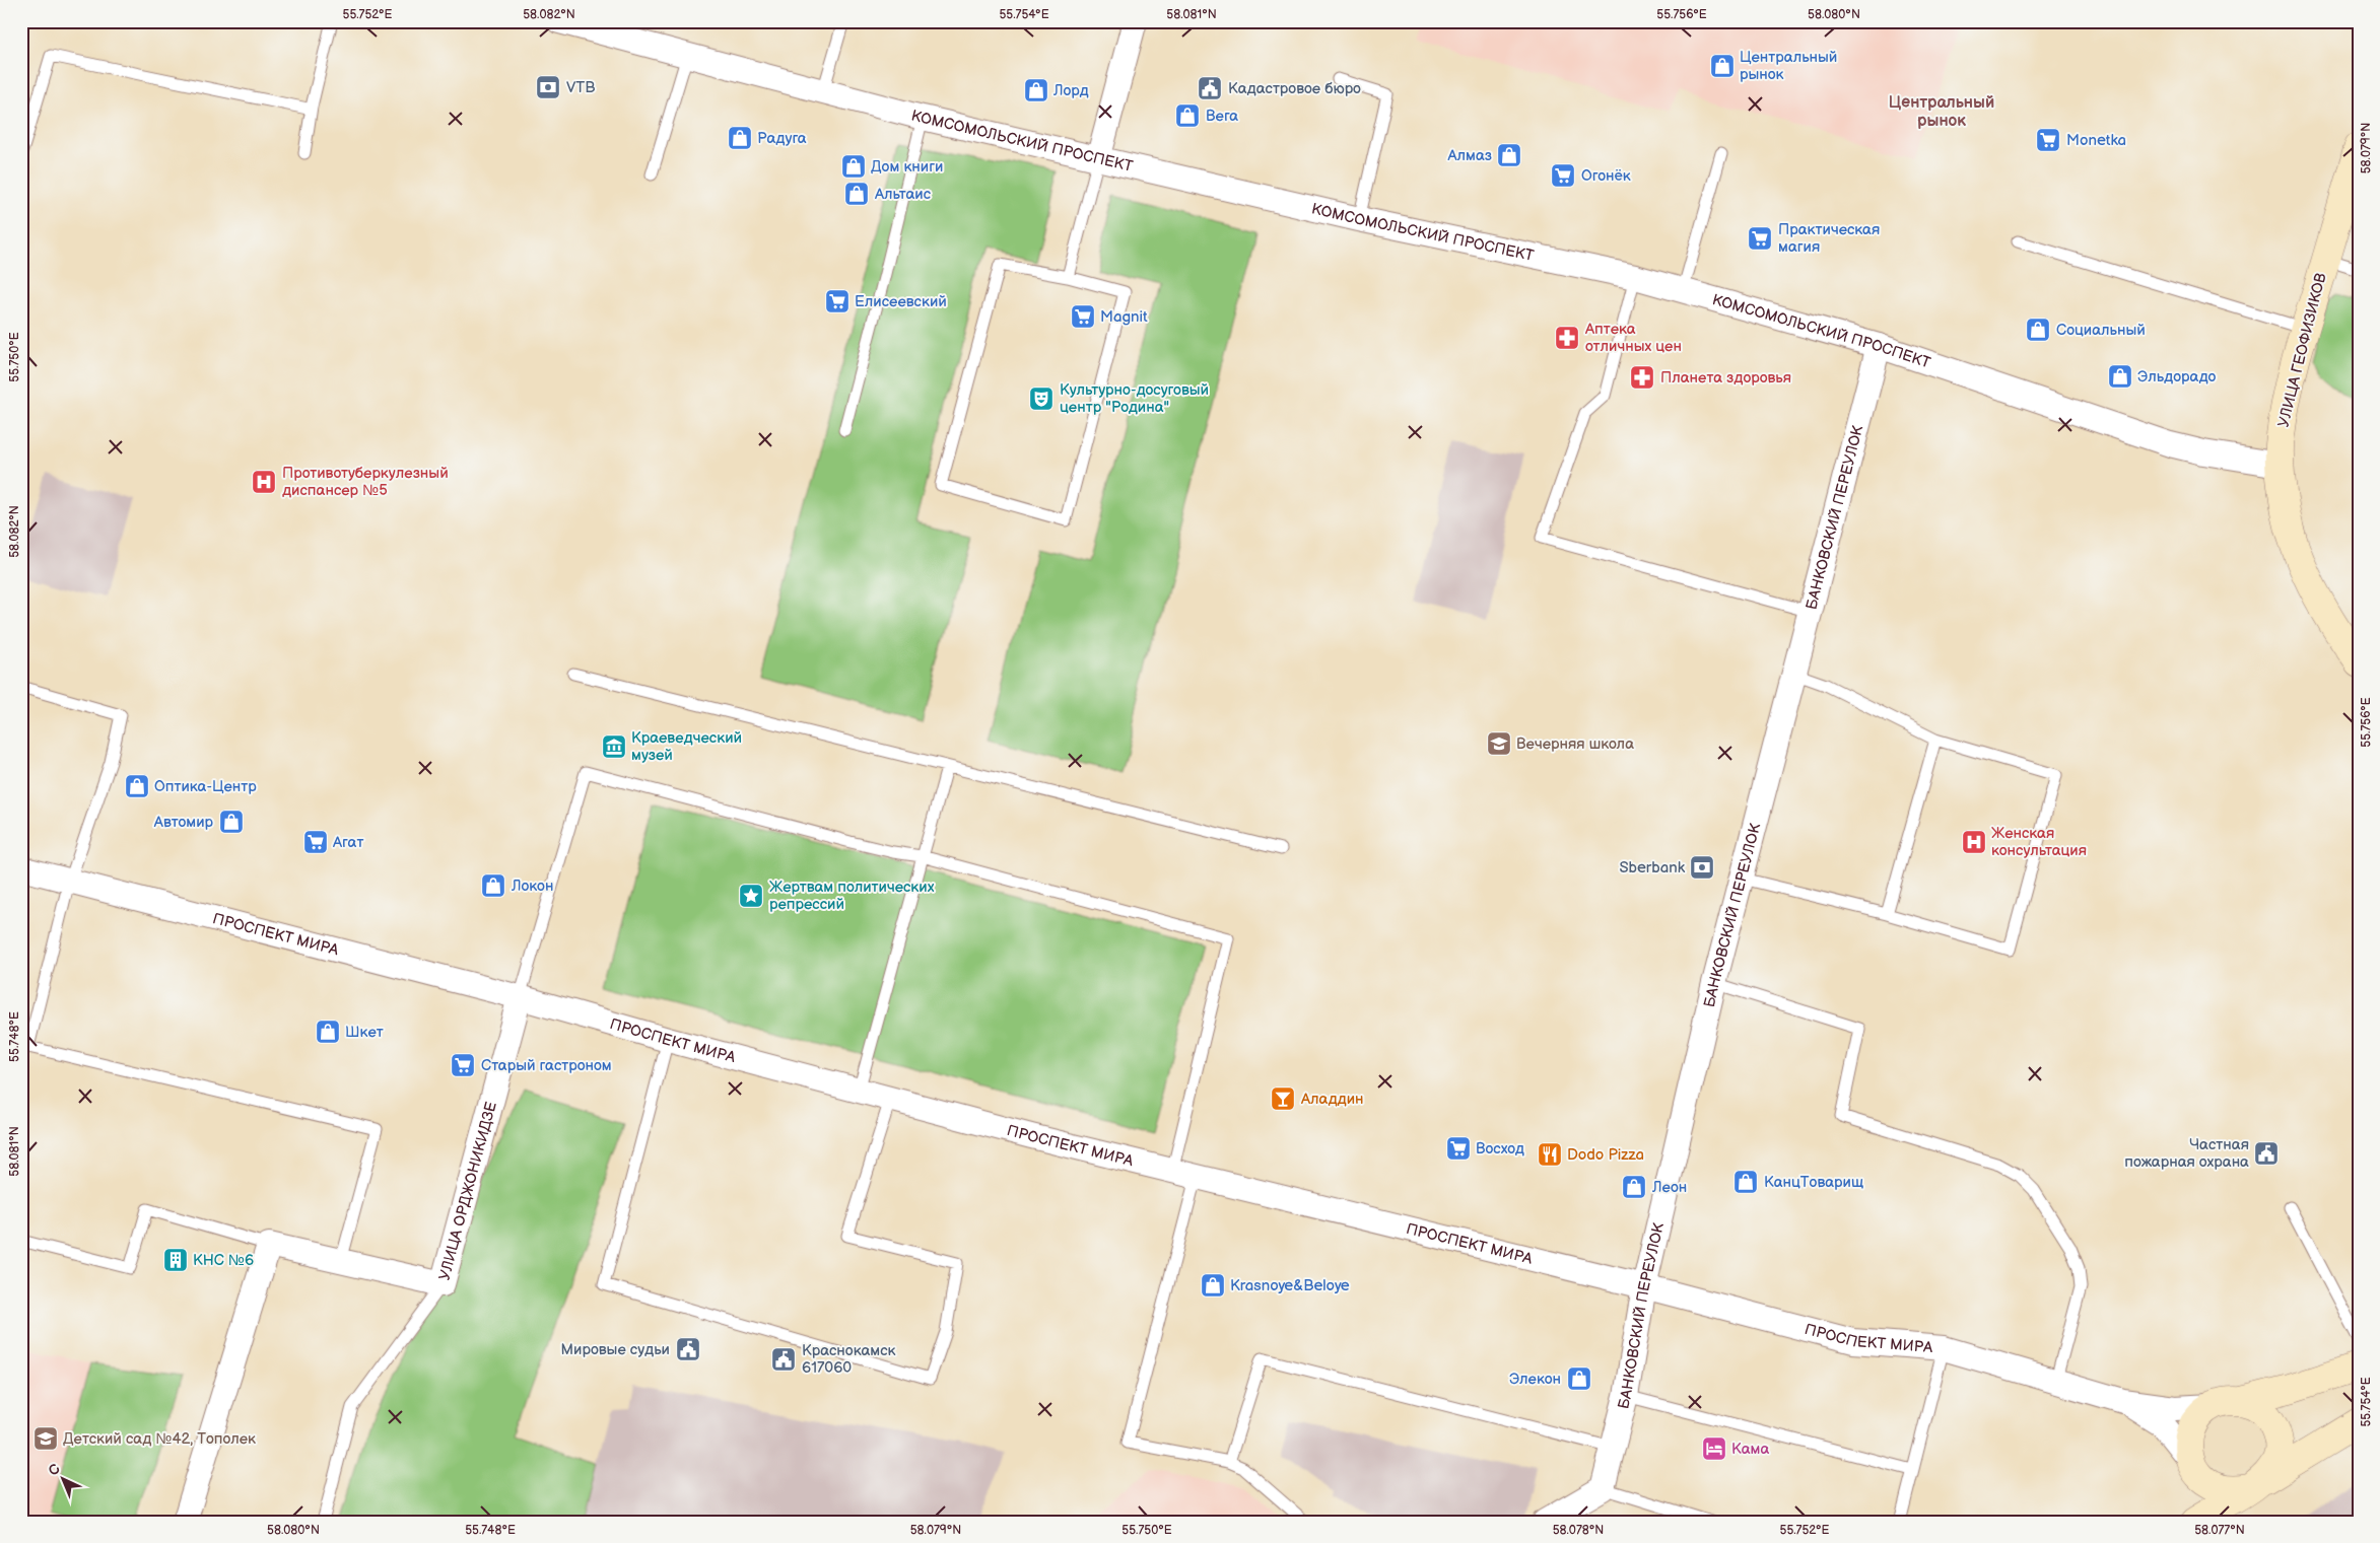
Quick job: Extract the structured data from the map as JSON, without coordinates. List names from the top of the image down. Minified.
{"streets":{"main road":["УЛИЦА ГЕОФИЗИКОВ"],"street":["КОМСОМОЛЬСКИЙ ПРОСПЕКТ","БАНКОВСКИЙ ПЕРЕУЛОК","ПРОСПЕКТ МИРА","УЛИЦА ОРДЖОНИКИДЗЕ"]},"crossings":[["КОМСОМОЛЬСКИЙ ПРОСПЕКТ","УЛИЦА ГЕОФИЗИКОВ"],["КОМСОМОЛЬСКИЙ ПРОСПЕКТ","БАНКОВСКИЙ ПЕРЕУЛОК"],["БАНКОВСКИЙ ПЕРЕУЛОК","ПРОСПЕКТ МИРА"],["ПРОСПЕКТ МИРА","УЛИЦА ОРДЖОНИКИДЗЕ"]],"districts":["Центральный рынок"],"places":{"shop":["Центральный рынок","Лорд","Вега","Радуга","Алмаз","Дом книги","Альтаис","Социальный","Эльдорадо","Оптика-Центр","Автомир","Локон","Шкет","КанцТоварищ","Леон","Krasnoye&Beloye","Элекон"],"bank":["VTB","Sberbank"],"public building":["Кадастровое бюро","Частная пожарная охрана","Мировые судьи","Краснокамск 617060"],"supermarket":["Monetka","Огонёк","Практическая магия","Елисеевский","Magnit","Агат","Старый гастроном","Восход"],"pharmacy":["Аптека отличных цен","Планета здоровья"],"theatre":["Культурно-досуговый центр \"Родина\""],"hospital":["Противотуберкулезный диспансер №5","Женская консультация"],"school or university":["Вечерняя школа","Детский сад №42, Тополек"],"museum":["Краеведческий музей"],"place":["Жертвам политических репрессий"],"bar":["Аладдин"],"restaurant":["Dodo Pizza"],"building":["КНС №6"],"hotel":["Кама"]},"north":"top left","coordinates":["55.752°E","58.082°N","55.754°E","58.081°N","55.756°E","58.080°N","58.079°N","55.750°E","55.748°E","58.078°N","58.077°N"]}
